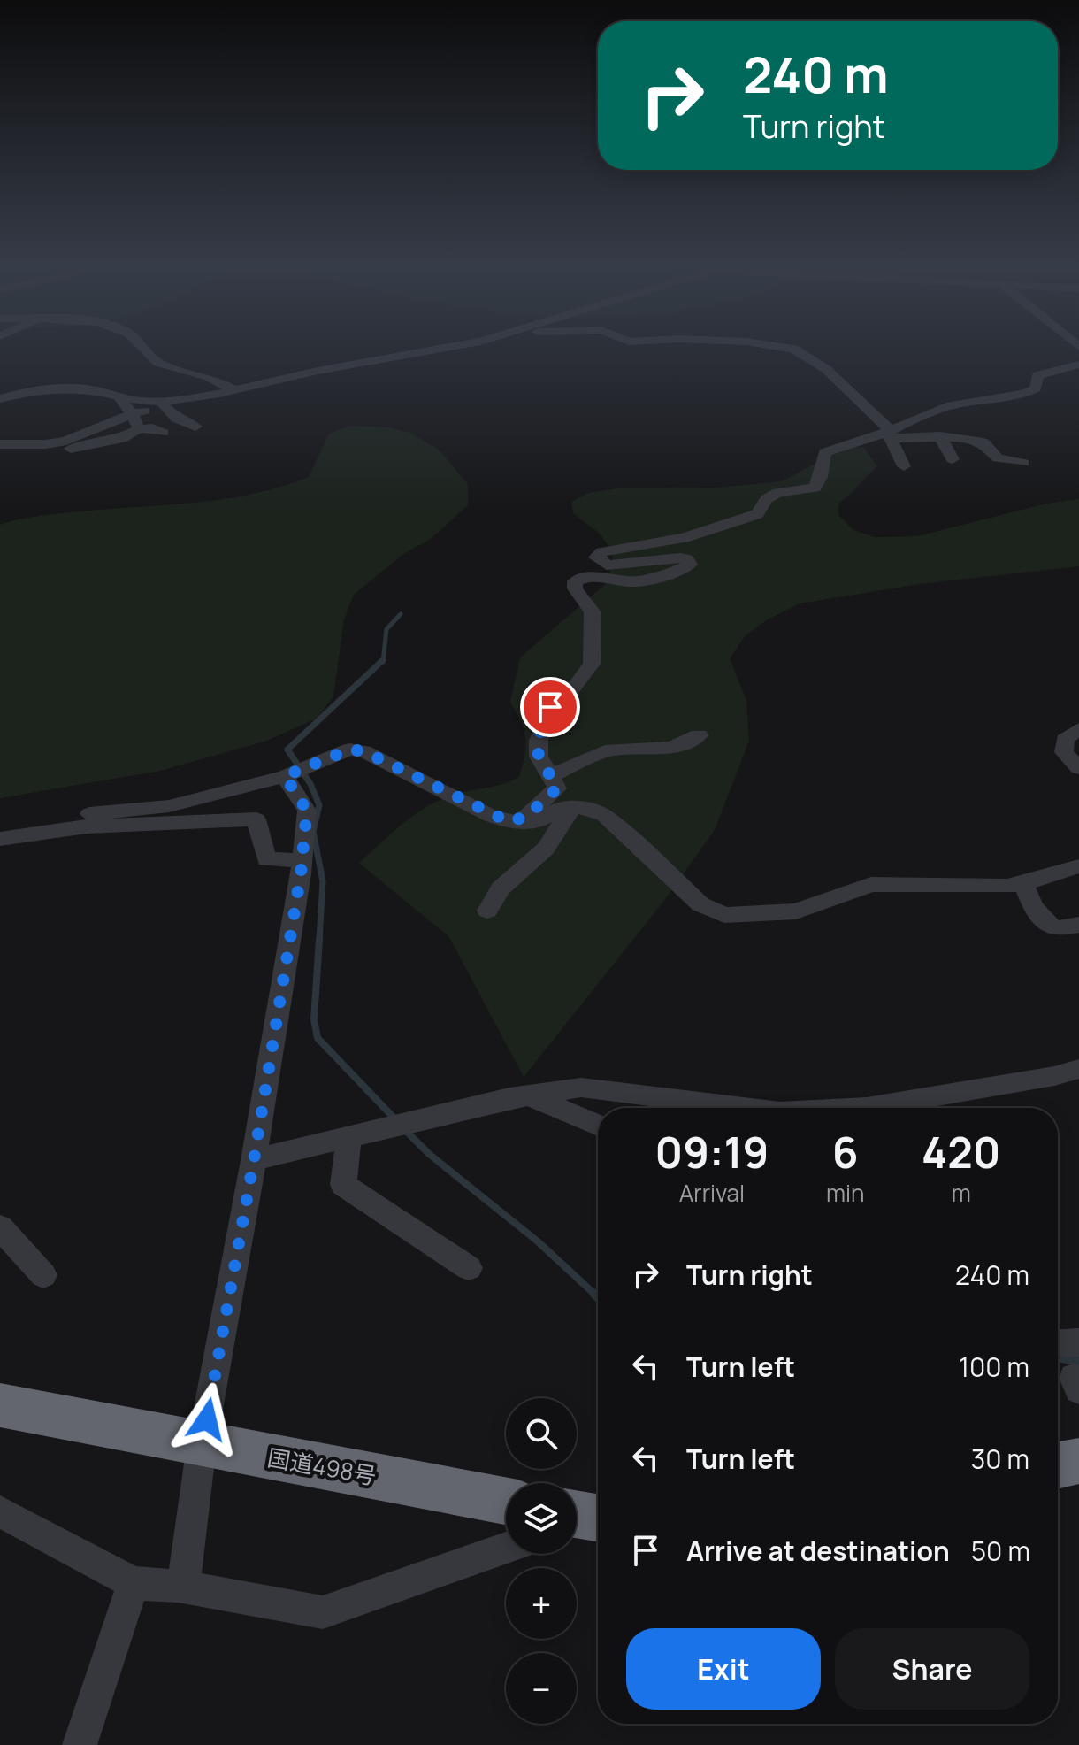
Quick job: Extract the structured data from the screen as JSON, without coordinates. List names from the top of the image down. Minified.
{"streets":{"highway":["国道498号"]},"page":{"turn":["240 m","Turn right"],"eta":["09:19","Arrival","6","min","420","m"],"list":[{"name":"Turn right","value":"240 m"},{"name":"Turn left","value":"100 m"},{"name":"Turn left","value":"30 m"},{"name":"Arrive at destination","value":"50 m"}],"map_buttons":["+","−"],"buttons":["Exit","Share"]}}
